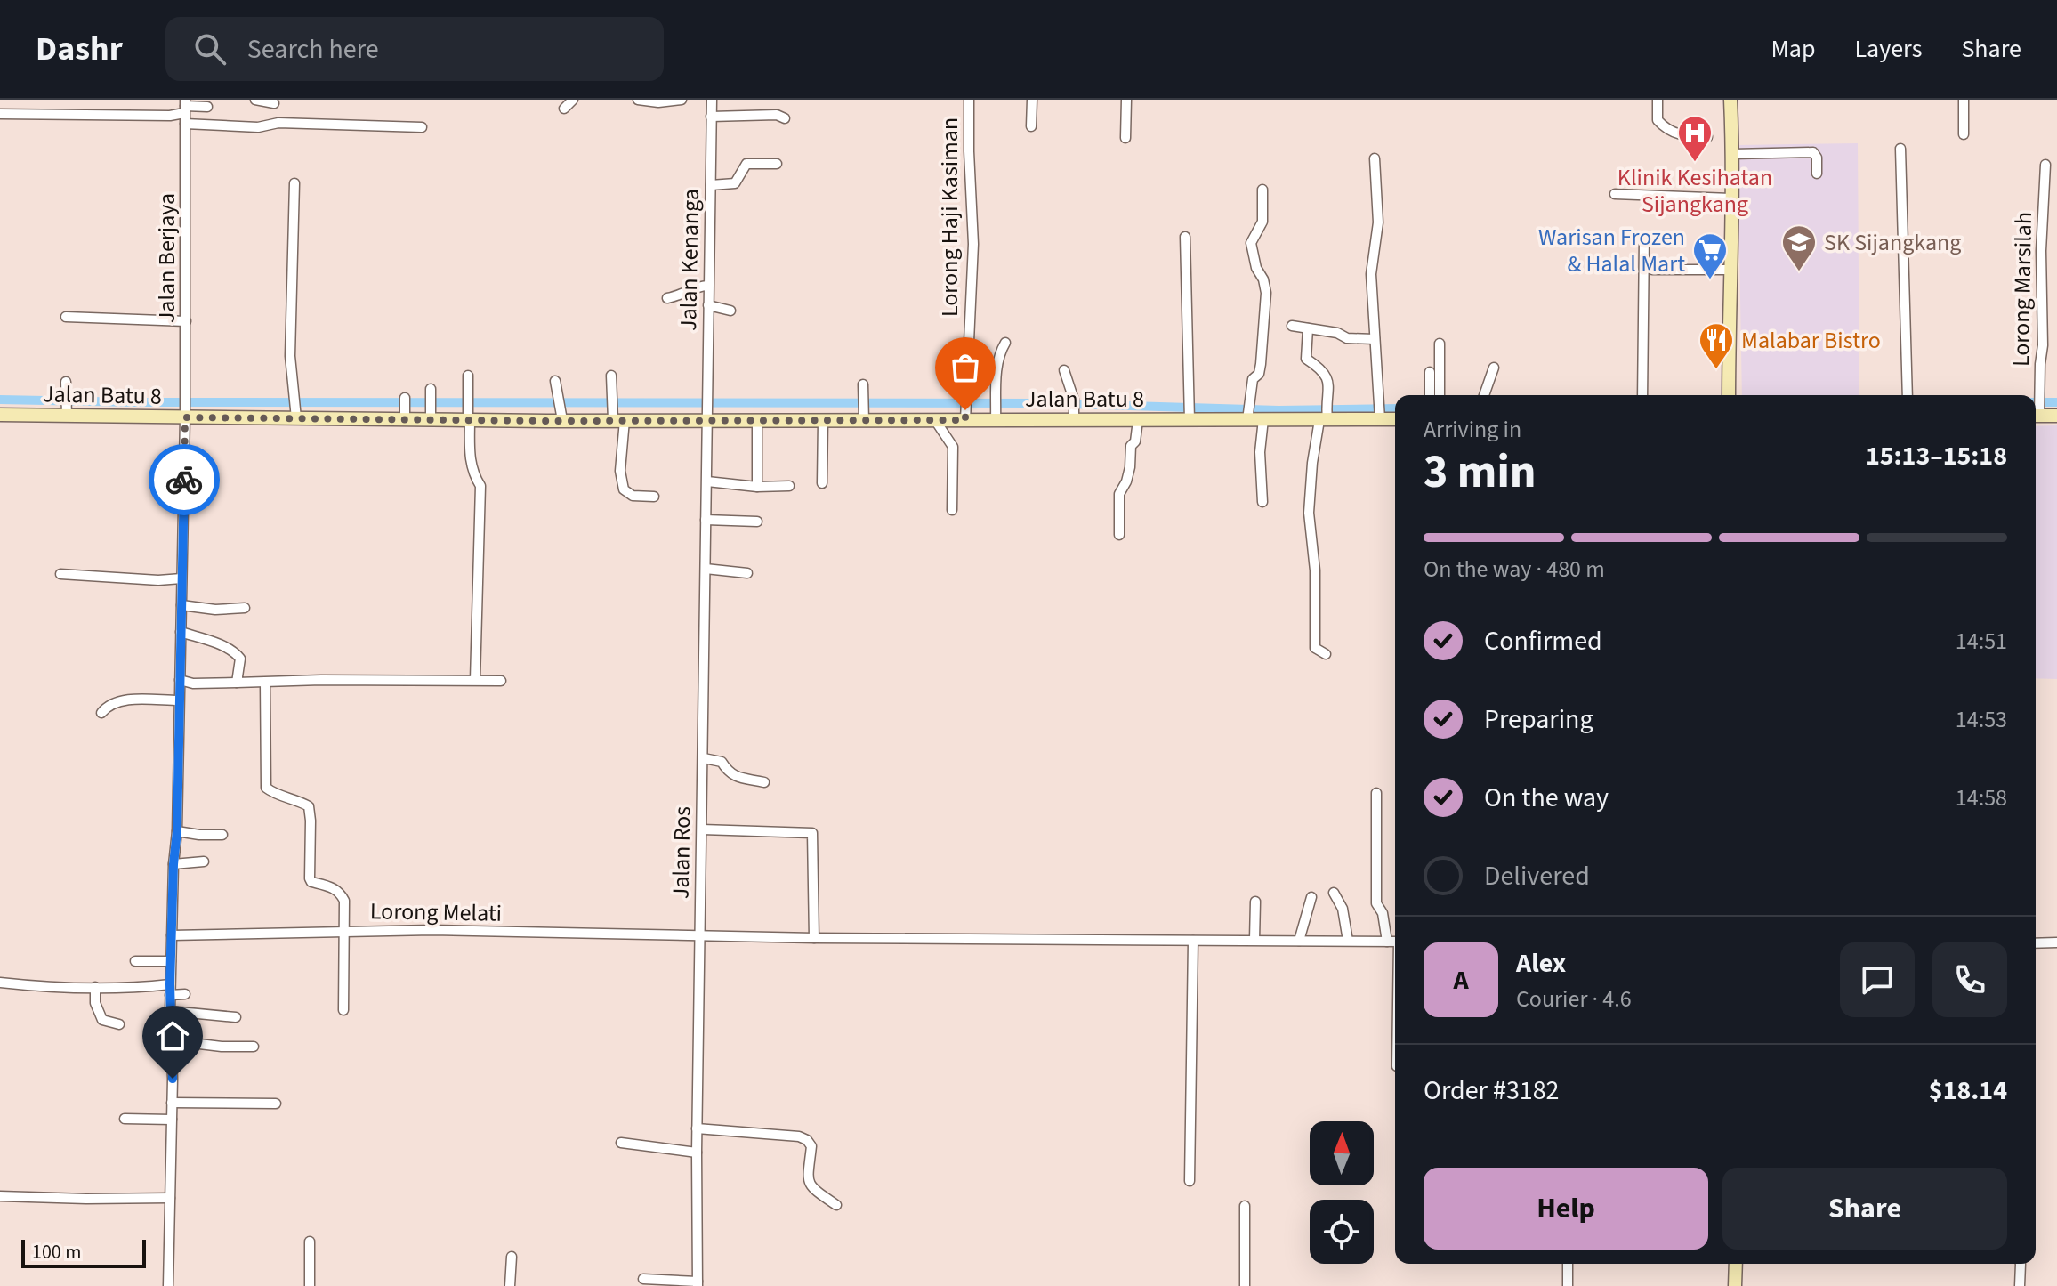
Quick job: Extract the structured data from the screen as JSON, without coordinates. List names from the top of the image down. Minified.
{"streets":{"street":["Lorong Haji Kasiman","Jalan Berjaya","Jalan Kenanga","Lorong Marsilah","Jalan Batu 8","Jalan Ros","Lorong Melati"]},"crossings":[["Lorong Haji Kasiman","Jalan Batu 8"],["Jalan Berjaya","Jalan Batu 8"],["Jalan Berjaya","Lorong Melati"],["Jalan Kenanga","Jalan Batu 8"],["Jalan Kenanga","Jalan Ros"],["Jalan Batu 8","Jalan Ros"],["Jalan Ros","Lorong Melati"]],"places":{"hospital":["Klinik Kesihatan Sijangkang"],"school or university":["SK Sijangkang"],"supermarket":["Warisan Frozen & Halal Mart"],"restaurant":["Malabar Bistro"]},"scale_bar":"100 m","north":"top","page":{"header":"Dashr","search":"Search here","nav":["Map","Layers","Share"],"heading":["3 min","Arriving in","15:13–15:18"],"panel":["Alex","Courier · 4.6","Order #3182","$18.14"],"bar":"On the way · 480 m","list":[["Confirmed","14:51"],["Preparing","14:53"],["On the way","14:58"],"Delivered"],"round":"A","buttons":["Help","Share"],"scale":"100 m"}}
